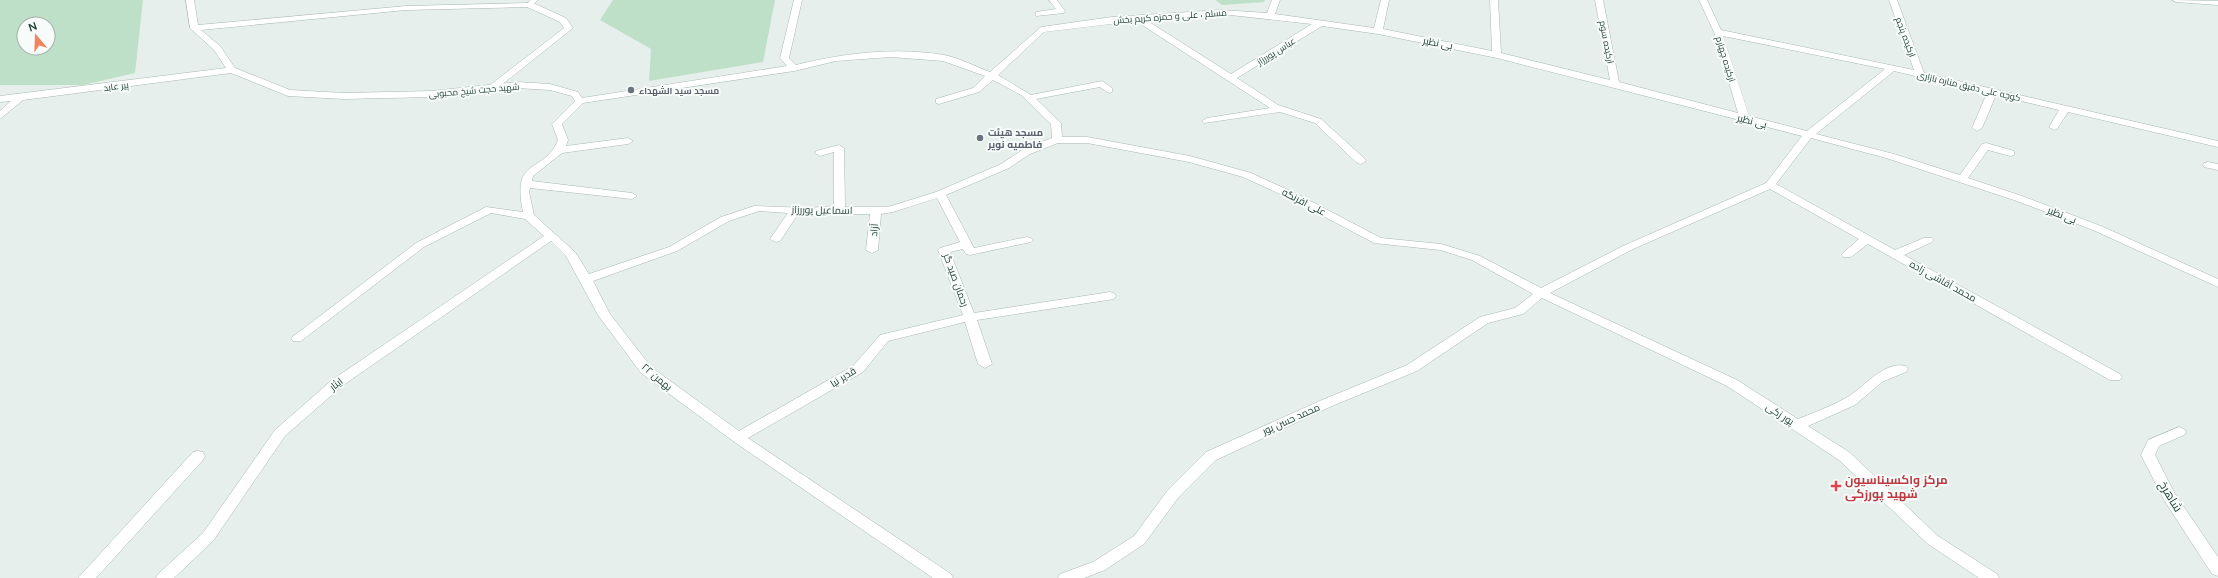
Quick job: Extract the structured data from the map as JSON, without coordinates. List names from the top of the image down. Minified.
{"streets":{"street":["مسلم ، علی و حمزه کریم بخش","ارکیده پنجم","ارکیده سوم","بی نظیر","عباس پوررزاز","ارکیده چهارم","پیر عابد","کوچه علی دقیق مناره بازاری","شهید حجت شیخ محبوبی","علی افرنگه","اسماعیل پوررزاز","آزاد","رحمان صید گر","محمد آقاشی زاده","۲۲ بهمن","قدیر نیا","ایثار","پور زکی","محمد حسن پور","شاهرخ"]},"crossings":[["مسلم ، علی و حمزه کریم بخش","بی نظیر"],["ارکیده پنجم","کوچه علی دقیق مناره بازاری"],["ارکیده سوم","بی نظیر"],["بی نظیر","عباس پوررزاز"],["بی نظیر","ارکیده چهارم"],["ارکیده چهارم","کوچه علی دقیق مناره بازاری"],["پیر عابد","شهید حجت شیخ محبوبی"],["علی افرنگه","اسماعیل پوررزاز"],["علی افرنگه","پور زکی"],["علی افرنگه","محمد حسن پور"],["اسماعیل پوررزاز","آزاد"],["اسماعیل پوررزاز","۲۲ بهمن"],["رحمان صید گر","قدیر نیا"],["محمد آقاشی زاده","محمد حسن پور"],["۲۲ بهمن","قدیر نیا"],["۲۲ بهمن","ایثار"],["پور زکی","محمد حسن پور"]],"places":{"other":["مسجد سید الشهداء","مسجد هیئت فاطمیه نویر"],"health":["مرکز واکسیناسیون شهید پورزکی"]},"north":"top"}
